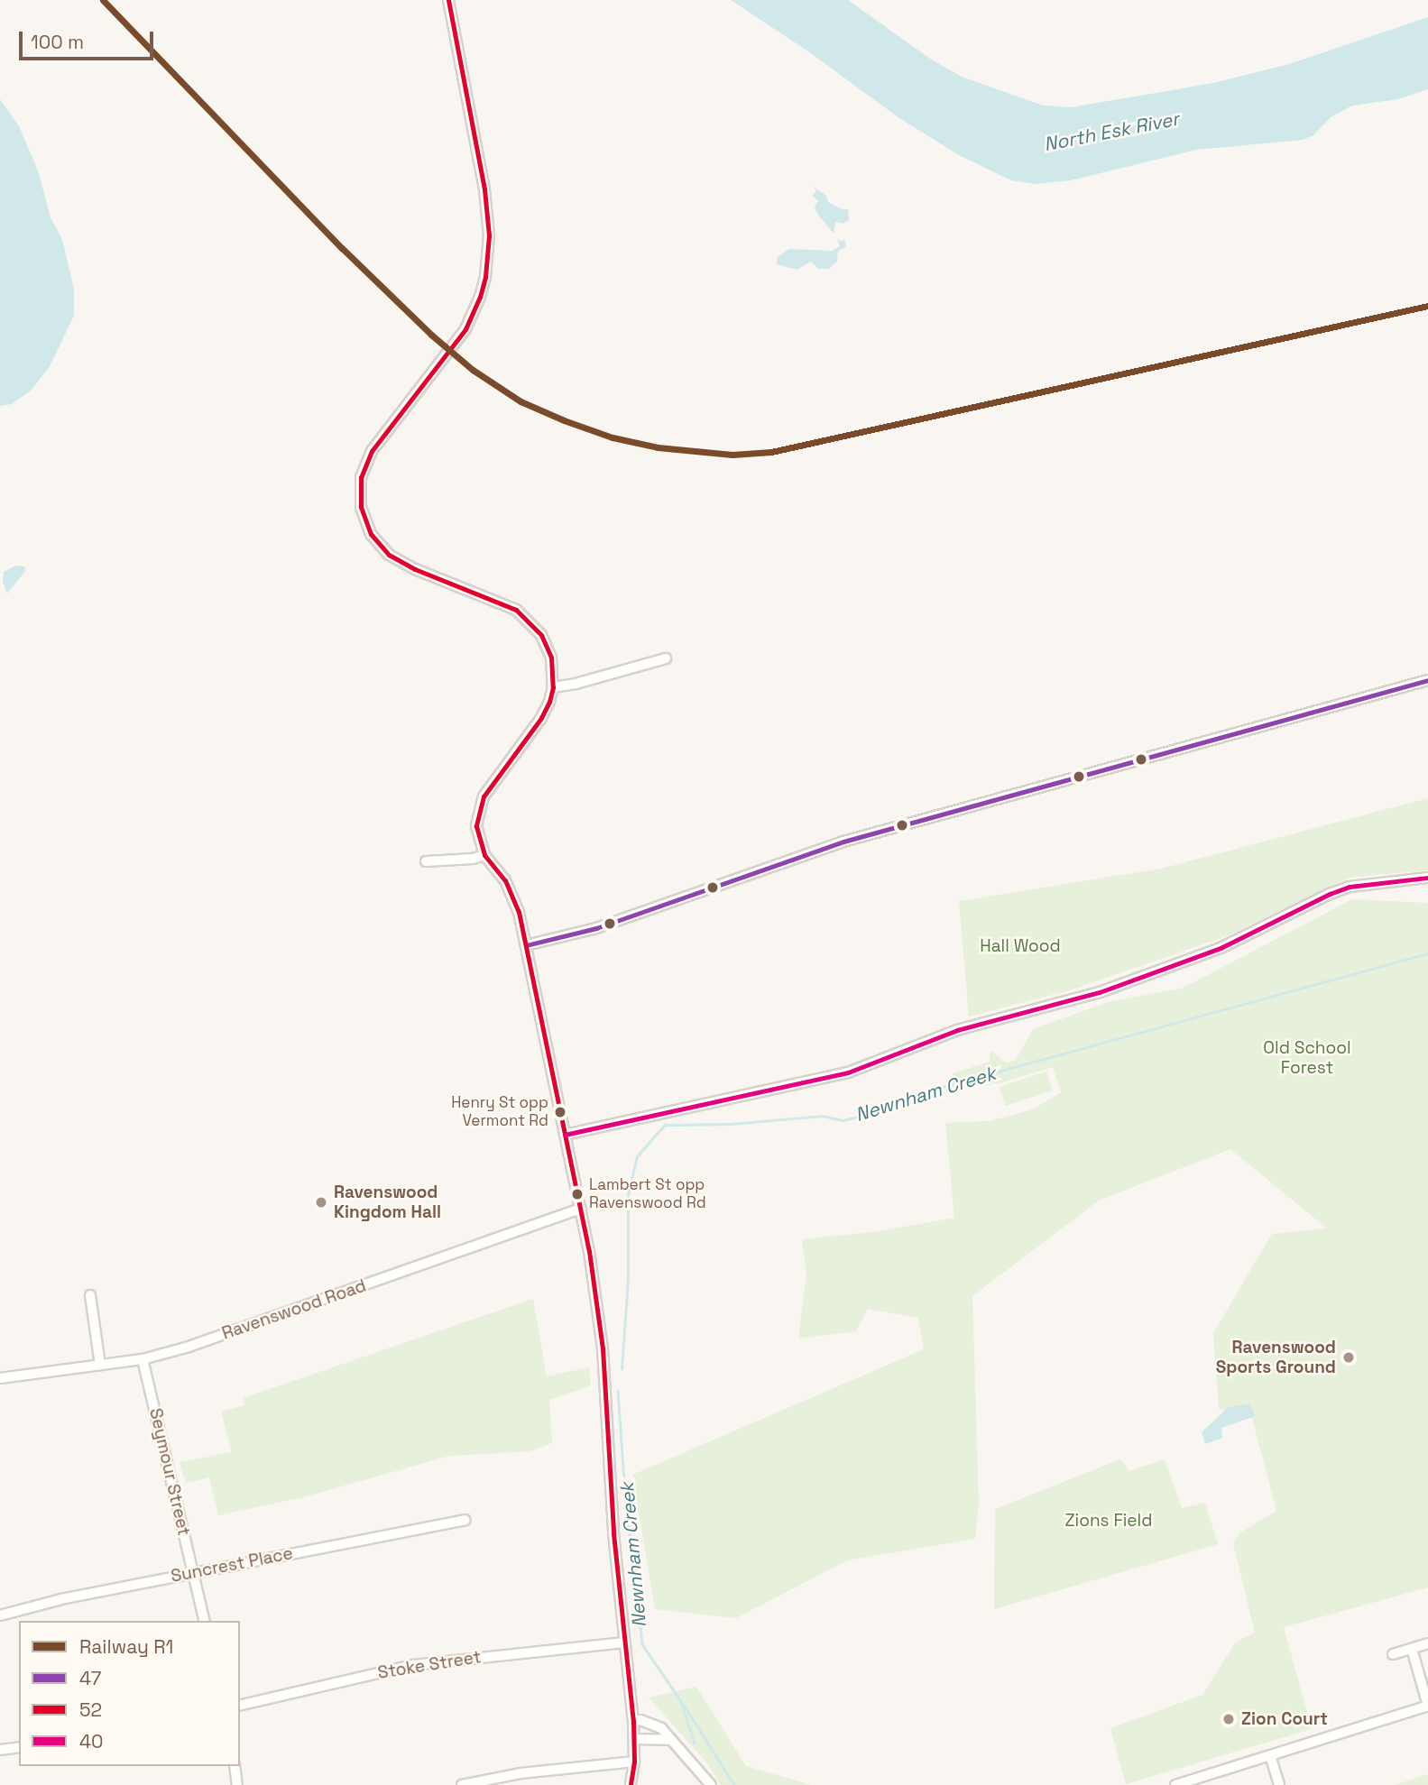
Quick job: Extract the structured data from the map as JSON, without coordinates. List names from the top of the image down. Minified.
{"streets":{"street":["Ravenswood Road","Seymour Street","Suncrest Place","Stoke Street"]},"crossings":[["Ravenswood Road","Seymour Street"],["Seymour Street","Suncrest Place"]],"water":["North Esk River","Newnham Creek"],"parks":["Hall Wood","Old School Forest","Zions Field"],"places":["Henry St opp Vermont Rd","Lambert St opp Ravenswood Rd","Ravenswood Kingdom Hall","Ravenswood Sports Ground","Zion Court"],"lines":["rail line R1","transit line 52","transit line 47","transit line 40"],"legend":["Railway R1","47","52","40"],"scale_bar":"100 m"}
